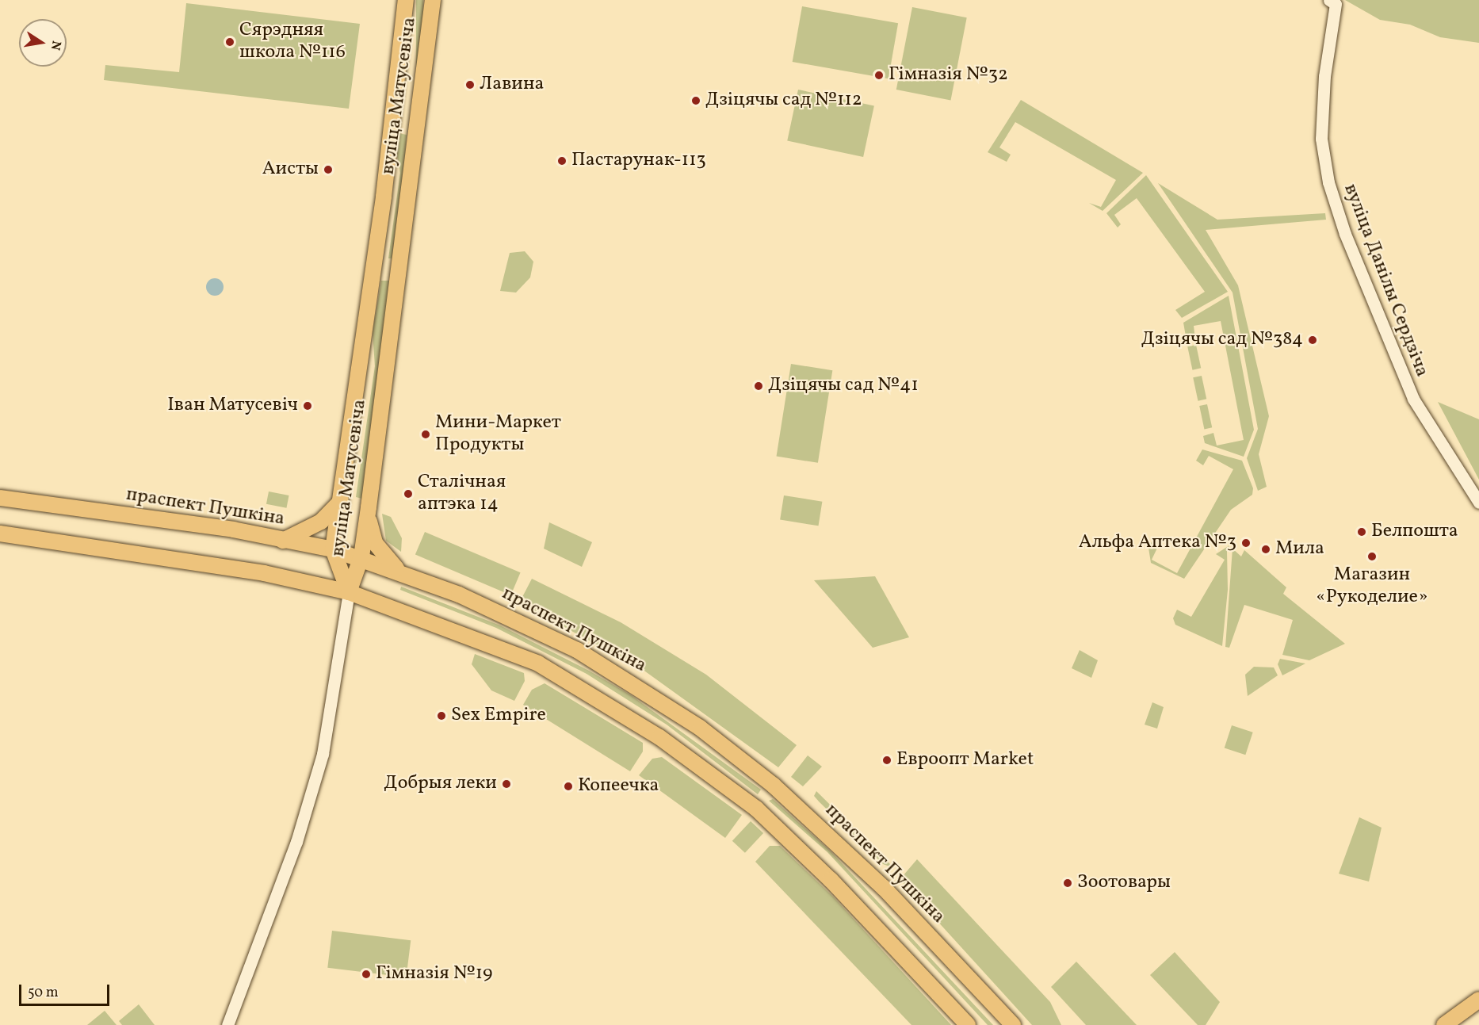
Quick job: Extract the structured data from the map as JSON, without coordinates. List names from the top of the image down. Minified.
{"streets":{"main road":["вуліца Матусевіча","праспект Пушкіна"],"street":["вуліца Данілы Сердзіча"]},"crossings":[["вуліца Матусевіча","праспект Пушкіна"]],"places":["Сярэдняя школа №116","Гімназія №32","Лавина","Дзіцячы сад №112","Пастарунак-113","Аисты","Дзіцячы сад №384","Дзіцячы сад №41","Іван Матусевіч","Мини-Маркет Продукты","Сталічная аптэка 14","Белпошта","Альфа Аптека №3","Мила","Магазин «Рукоделие»","Sex Empire","Евроопт Market","Добрыя леки","Копеечка","Зоотовары","Гімназія №19"],"scale_bar":"50 m","north":"right"}
